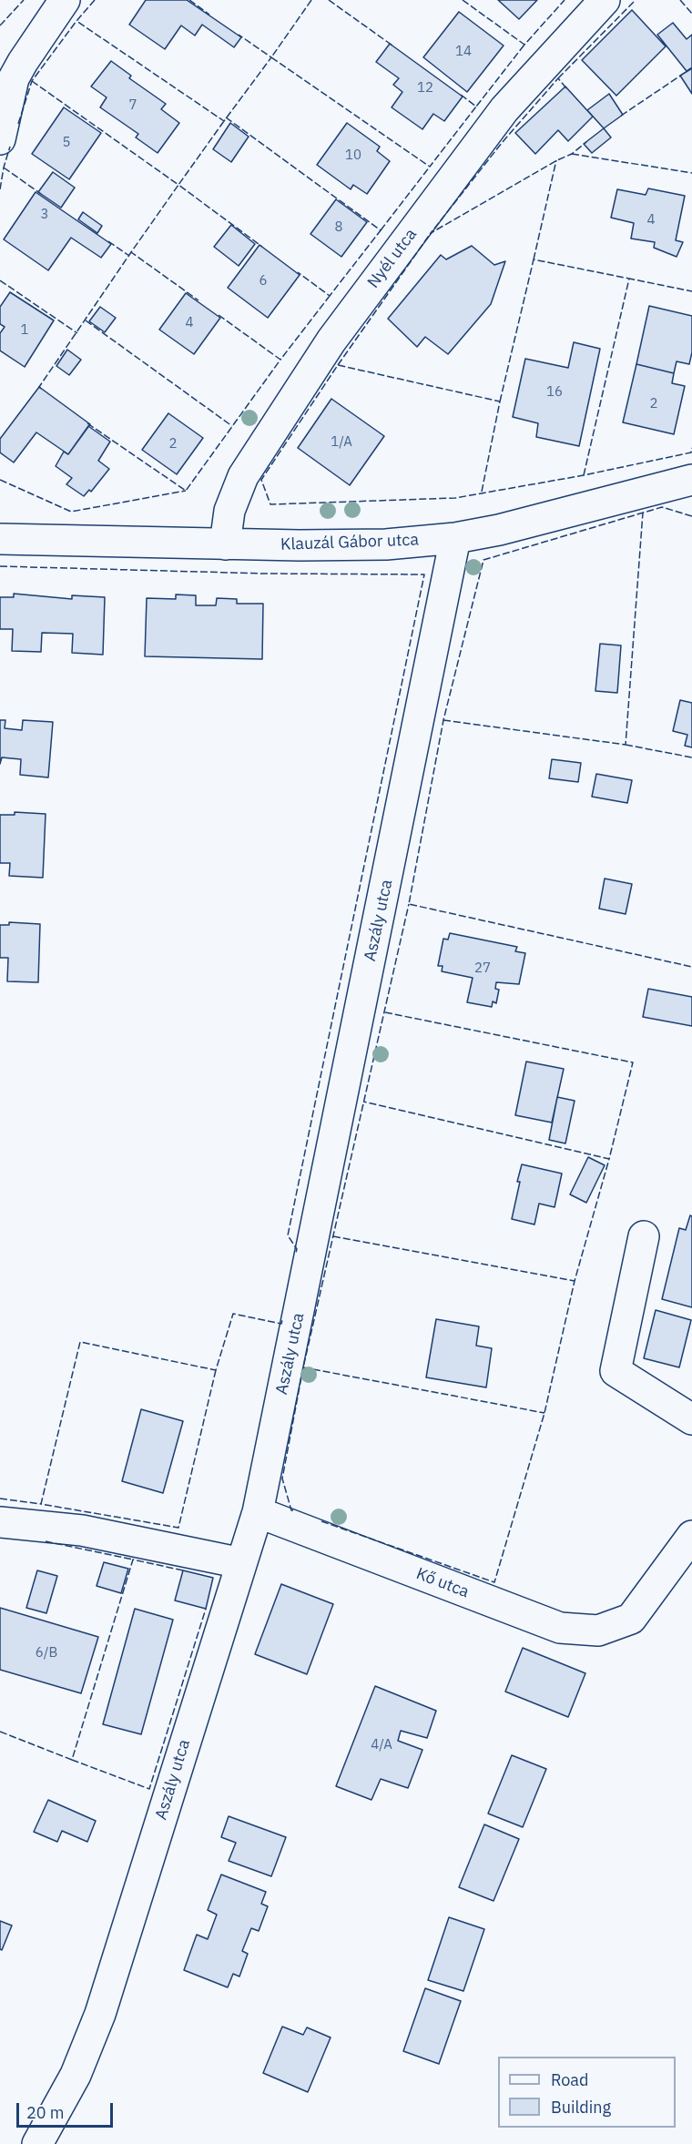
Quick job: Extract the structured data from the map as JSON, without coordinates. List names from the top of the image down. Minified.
{"streets":{"street":["Nyél utca","Klauzál Gábor utca","Aszály utca","Kő utca"]},"crossings":[["Nyél utca","Klauzál Gábor utca"],["Klauzál Gábor utca","Aszály utca"],["Aszály utca","Kő utca"]],"house_numbers":["14","12","7","5","10","3","4","8","6","4","1","16","2","1/A","2","27","6/B","4/A"],"legend":["Road","Building"],"scale_bar":"20 m"}
